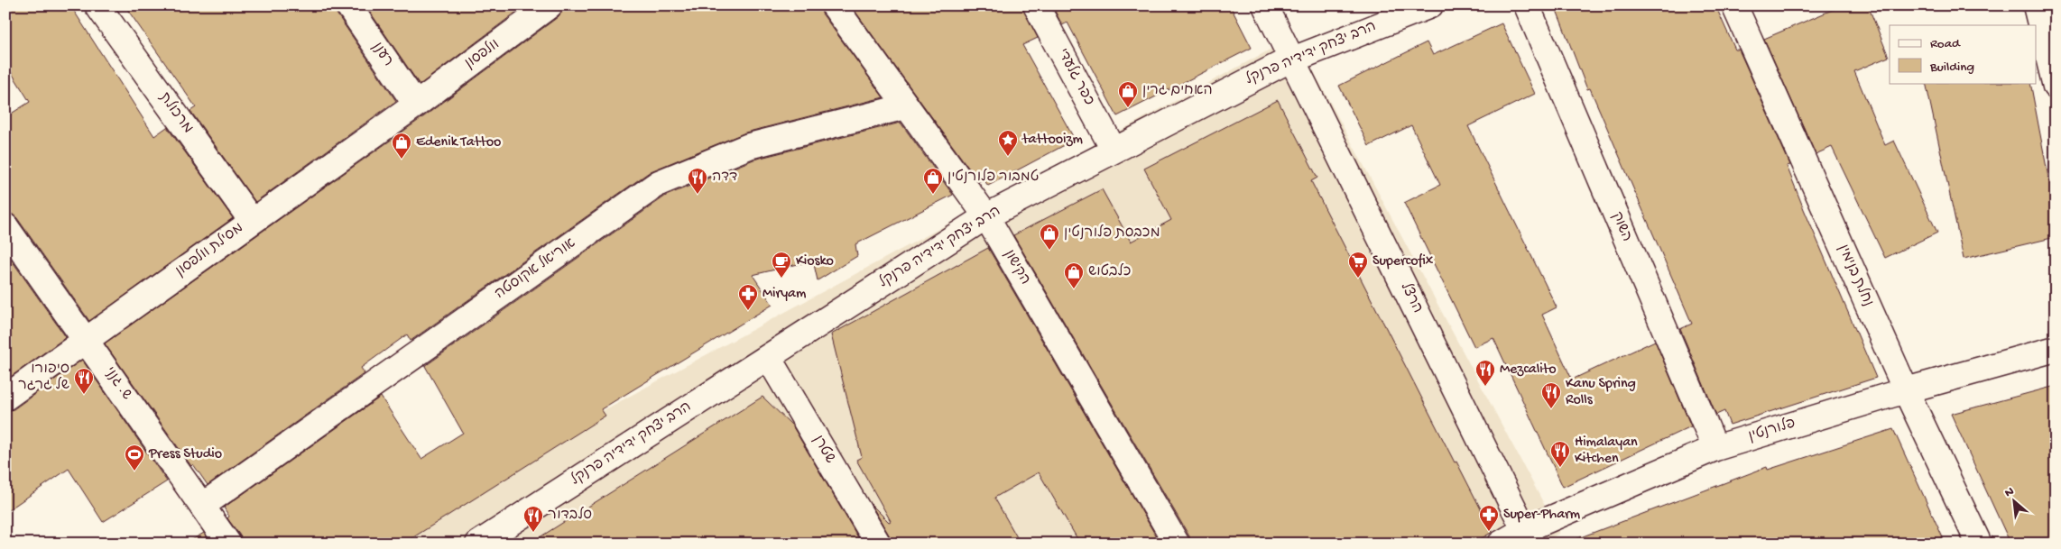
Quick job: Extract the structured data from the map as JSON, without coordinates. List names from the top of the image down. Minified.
{"streets":{"street":["הרב יצחק ידידיה פרנקל","רענן","וולפסון","כפר גלעדי","מרכולת","השוק","מסילת וולפסון","הקישון","אוריאל אקוסטה","נחלת בנימין","הרצל","ש. גנני","פלורנטין","שטרן"]},"crossings":[["הרב יצחק ידידיה פרנקל","כפר גלעדי"],["הרב יצחק ידידיה פרנקל","הקישון"],["הרב יצחק ידידיה פרנקל","הרצל"],["הרב יצחק ידידיה פרנקל","שטרן"],["רענן","וולפסון"],["רענן","מסילת וולפסון"],["וולפסון","מסילת וולפסון"],["מרכולת","מסילת וולפסון"],["השוק","פלורנטין"],["מסילת וולפסון","ש. גנני"],["הקישון","אוריאל אקוסטה"],["אוריאל אקוסטה","ש. גנני"],["נחלת בנימין","פלורנטין"],["הרצל","פלורנטין"]],"places":{"shop":["האחים גרין","Edenik Tattoo","טמבור פלורנטין","מכבסת פלורנטין","כלבטוש"],"place":["tattooizm"],"restaurant":["דדה","Mezcalito","סיפורו של גרגר","Kanu Spring Rolls","Himalayan Kitchen","סלבדור"],"cafe":["Kiosko"],"supermarket":["Supercofix"],"pharmacy":["Miryam","Super-Pharm"],"sports":["Press Studio"]},"legend":["Road","Building"],"north":"top left"}
